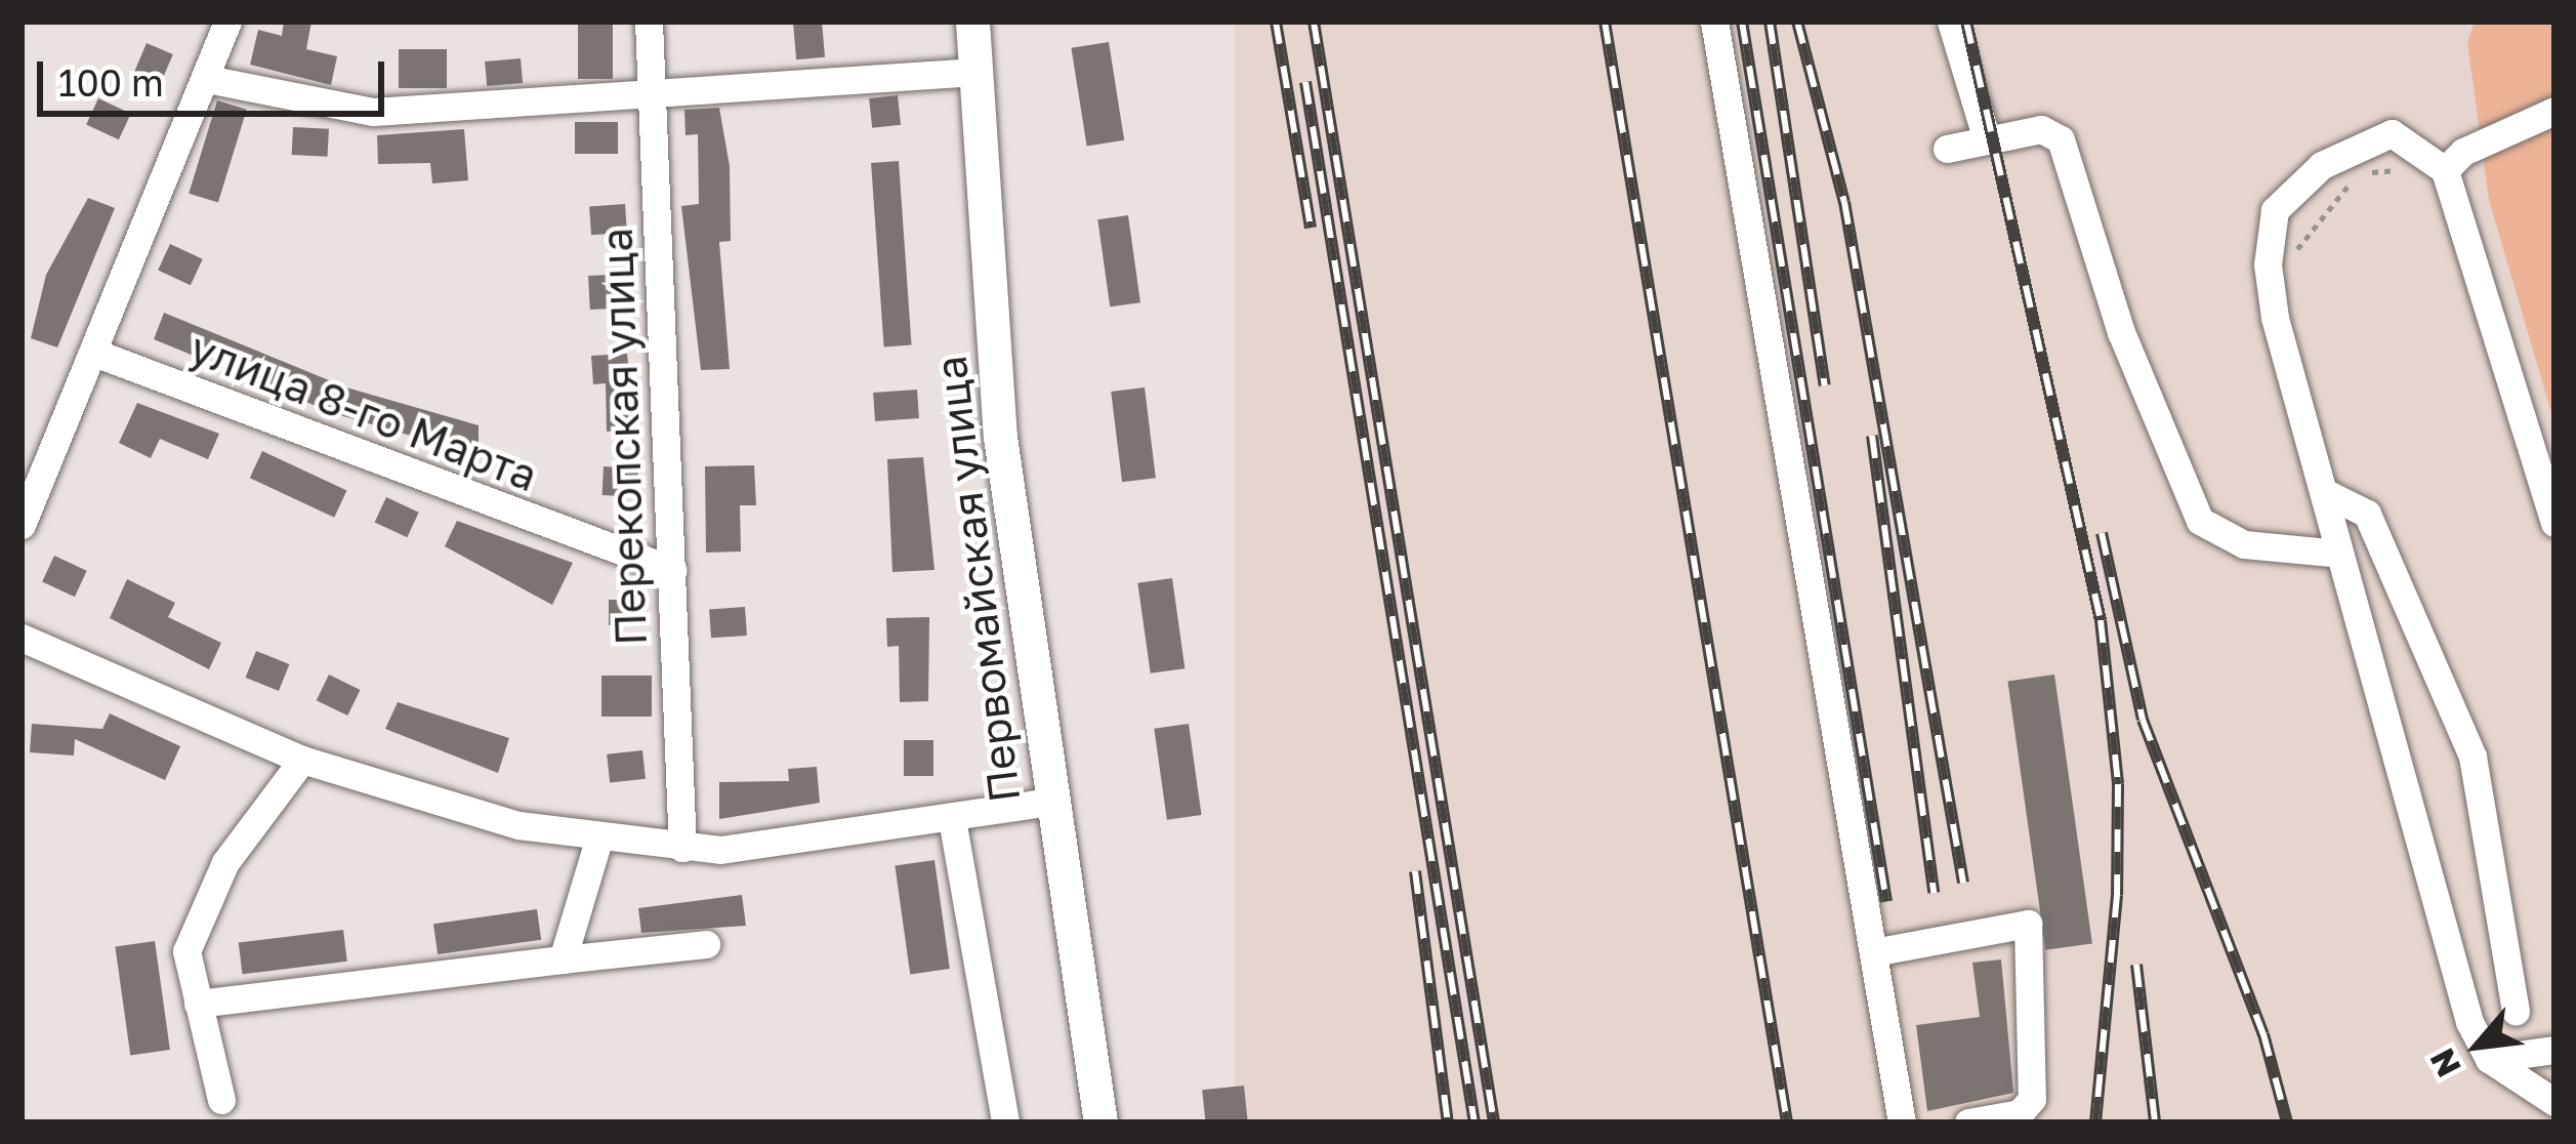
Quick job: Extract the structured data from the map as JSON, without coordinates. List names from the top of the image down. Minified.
{"streets":{"main road":["Первомайская улица"],"street":["улица 8-го Марта","Перекопская улица"]},"crossings":[["улица 8-го Марта","Перекопская улица"]],"scale_bar":"100 m","north":"bottom left"}
